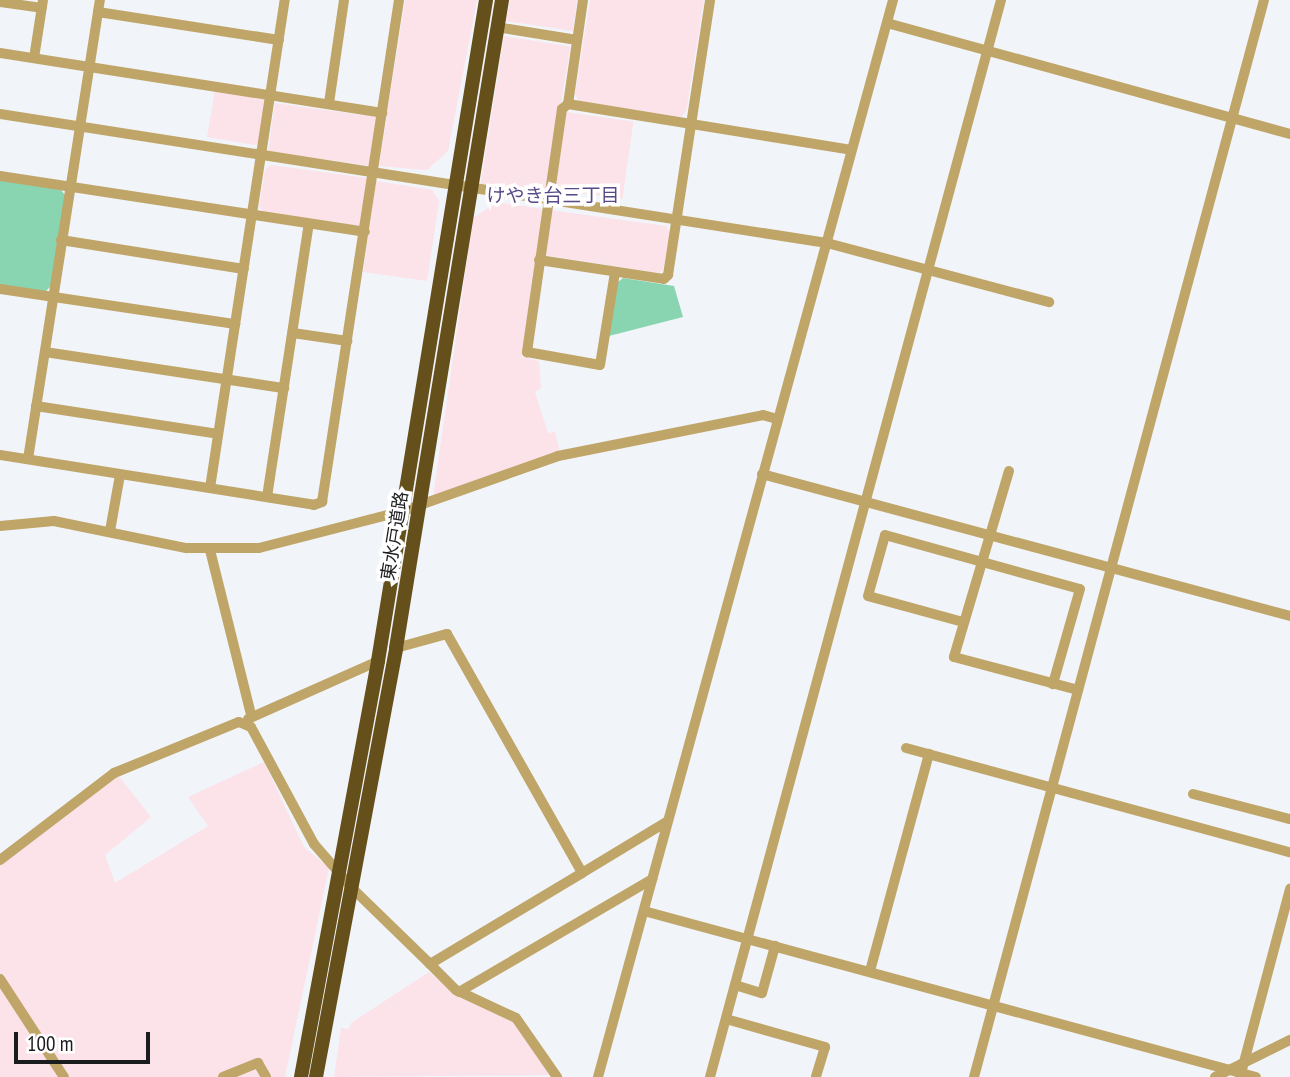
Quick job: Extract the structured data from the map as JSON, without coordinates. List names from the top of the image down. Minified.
{"streets":{"highway":["東水戸道路"]},"districts":["けやき台三丁目"],"scale_bar":"100 m"}
